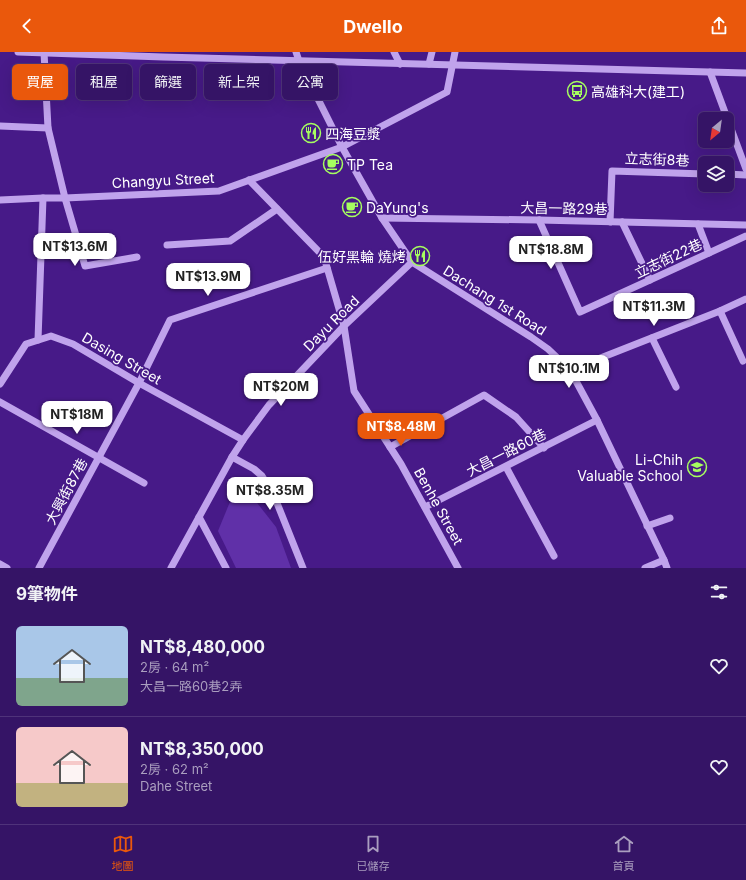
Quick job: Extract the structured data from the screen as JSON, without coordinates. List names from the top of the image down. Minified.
{"streets":{"street":["立志街8巷","Changyu Street","大昌一路29巷","立志街22巷","Dachang 1st Road","Dayu Road","Dasing Street","大昌一路60巷","大興街87巷","Benhe Street"]},"crossings":[["立志街8巷","大昌一路29巷"],["Changyu Street","Dachang 1st Road"],["Changyu Street","Benhe Street"],["大昌一路29巷","立志街22巷"],["大昌一路29巷","Dachang 1st Road"],["Dachang 1st Road","Dayu Road"],["Dachang 1st Road","大昌一路60巷"],["Dayu Road","Dasing Street"],["Dayu Road","Benhe Street"],["Dasing Street","大興街87巷"],["大昌一路60巷","Benhe Street"],["大興街87巷","Benhe Street"]],"places":{"bus stop":["高雄科大(建工)"],"restaurant":["四海豆漿","伍好黑輪 燒烤"],"cafe":["TP Tea","DaYung's"],"school or university":["Li-Chih Valuable School"]},"north":"bottom left","page":{"header":"Dwello","chip":["買屋","租屋","篩選","新上架","公寓"],"price":["NT$13.6M","NT$18.8M","NT$13.9M","NT$11.3M","NT$10.1M","NT$20M","NT$18M","NT$8.48M","NT$8.35M"],"heading":"9筆物件","list":[{"name":"NT$8,480,000","note":"2房 · 64 m² · 大昌一路60巷2弄"},{"name":"NT$8,350,000","note":"2房 · 62 m² · Dahe Street"}],"tabs":["地圖","已儲存","首頁"]}}
